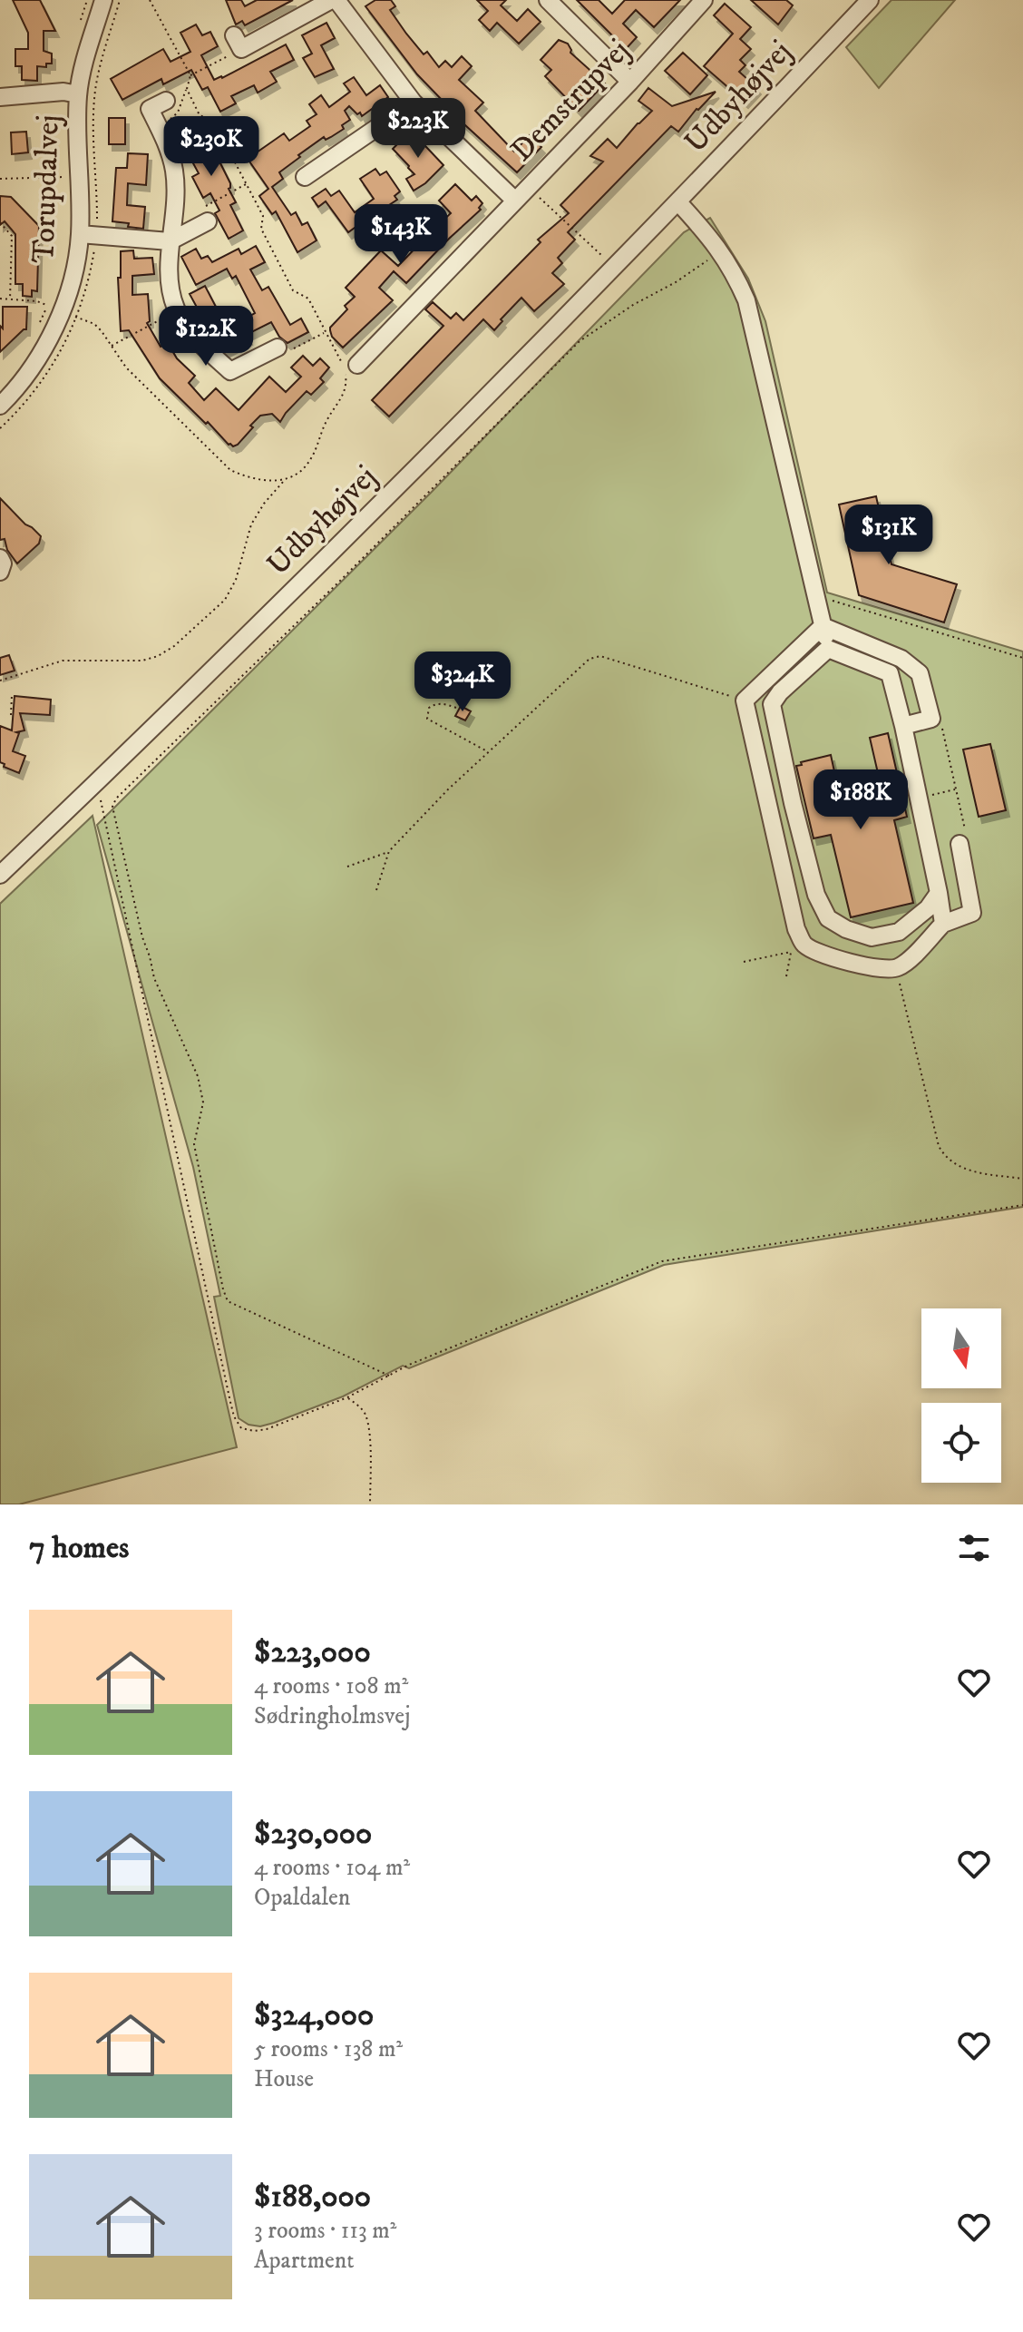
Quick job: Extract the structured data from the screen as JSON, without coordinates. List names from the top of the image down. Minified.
{"streets":{"street":["Udbyhøjvej","Demstrupvej","Torupdalvej"]},"north":"bottom","page":{"price":["$223K","$230K","$143K","$122K","$131K","$324K","$188K"],"heading":"7 homes","list":[{"name":"$223,000","note":"4 rooms · 108 m² · Sødringholmsvej"},{"name":"$230,000","note":"4 rooms · 104 m² · Opaldalen"},{"name":"$324,000","note":"5 rooms · 138 m² · House"},{"name":"$188,000","note":"3 rooms · 113 m² · Apartment"}]}}
